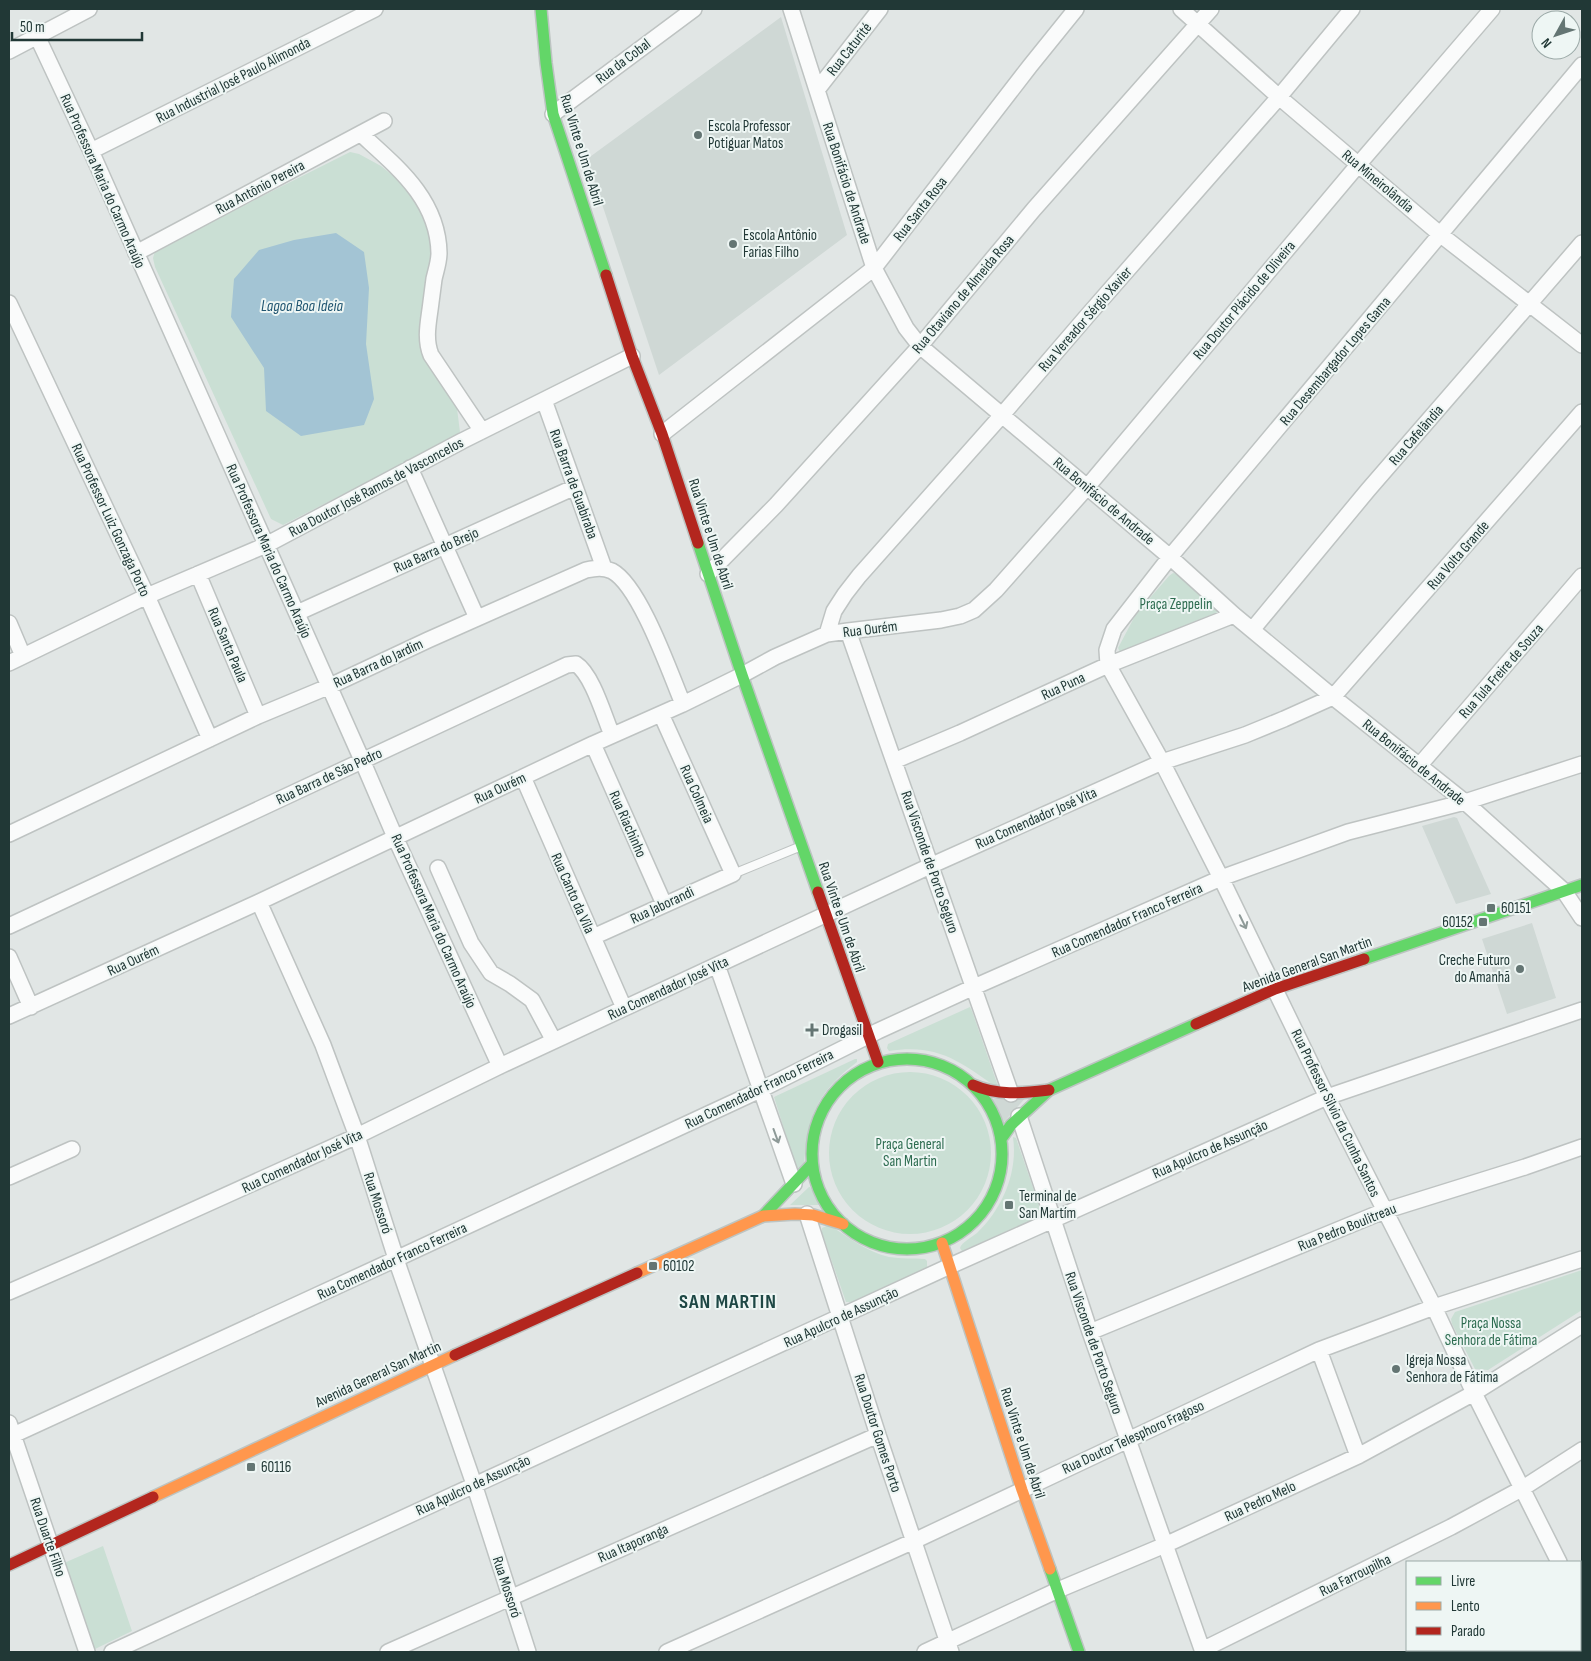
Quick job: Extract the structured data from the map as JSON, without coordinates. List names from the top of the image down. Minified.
{"streets":{"main road":["Rua Vinte e Um de Abril","Avenida General San Martin"],"street":["Rua Caturité","Rua da Cobal","Rua Industrial José Paulo Alimonda","Rua Professora Maria do Carmo Araújo","Rua Mineirolândia","Rua Bonifácio de Andrade","Rua Antônio Pereira","Rua Santa Rosa","Rua Otaviano de Almeida Rosa","Rua Doutor Plácido de Oliveira","Rua Vereador Sérgio Xavier","Rua Desembargador Lopes Gama","Rua Cafelândia","Rua Barra de Guabiraba","Rua Doutor José Ramos de Vasconcelos","Rua Professor Luiz Gonzaga Porto","Rua Barra do Brejo","Rua Volta Grande","Rua Ourém","Rua Santa Paula","Rua Barra do Jardim","Rua Tula Freire de Souza","Rua Puna","Rua Barra de São Pedro","Rua Colmeia","Rua Comendador José Vita","Rua Riachinho","Rua Visconde de Porto Seguro","Rua Canto da Vila","Rua Jaborandi","Rua Comendador Franco Ferreira","Rua Professor Silvio da Cunha Santos","Rua Apulcro de Assunção","Rua Mossoró","Rua Pedro Boulitreau","Rua Doutor Gomes Porto","Rua Doutor Telesphoro Fragoso","Rua Pedro Melo","Rua Duarte Filho","Rua Itaporanga","Rua Farroupilha"]},"crossings":[["Rua Caturité","Rua Bonifácio de Andrade"],["Rua da Cobal","Rua Vinte e Um de Abril"],["Rua Industrial José Paulo Alimonda","Rua Professora Maria do Carmo Araújo"],["Rua Vinte e Um de Abril","Rua Santa Rosa"],["Rua Vinte e Um de Abril","Rua Otaviano de Almeida Rosa"],["Rua Vinte e Um de Abril","Rua Doutor José Ramos de Vasconcelos"],["Rua Vinte e Um de Abril","Rua Ourém"],["Rua Vinte e Um de Abril","Rua Comendador José Vita"],["Rua Vinte e Um de Abril","Rua Comendador Franco Ferreira"],["Rua Vinte e Um de Abril","Rua Apulcro de Assunção"],["Rua Vinte e Um de Abril","Rua Doutor Telesphoro Fragoso"],["Rua Vinte e Um de Abril","Rua Pedro Melo"],["Rua Professora Maria do Carmo Araújo","Rua Antônio Pereira"],["Rua Professora Maria do Carmo Araújo","Rua Doutor José Ramos de Vasconcelos"],["Rua Professora Maria do Carmo Araújo","Rua Barra do Brejo"],["Rua Professora Maria do Carmo Araújo","Rua Ourém"],["Rua Professora Maria do Carmo Araújo","Rua Barra do Jardim"],["Rua Professora Maria do Carmo Araújo","Rua Barra de São Pedro"],["Rua Professora Maria do Carmo Araújo","Rua Comendador José Vita"],["Rua Mineirolândia","Rua Otaviano de Almeida Rosa"],["Rua Mineirolândia","Rua Doutor Plácido de Oliveira"],["Rua Mineirolândia","Rua Vereador Sérgio Xavier"],["Rua Mineirolândia","Rua Desembargador Lopes Gama"],["Rua Mineirolândia","Rua Cafelândia"],["Rua Bonifácio de Andrade","Rua Santa Rosa"],["Rua Bonifácio de Andrade","Rua Otaviano de Almeida Rosa"],["Rua Bonifácio de Andrade","Rua Doutor Plácido de Oliveira"],["Rua Bonifácio de Andrade","Rua Vereador Sérgio Xavier"],["Rua Bonifácio de Andrade","Rua Desembargador Lopes Gama"],["Rua Bonifácio de Andrade","Rua Cafelândia"],["Rua Bonifácio de Andrade","Rua Volta Grande"],["Rua Bonifácio de Andrade","Rua Tula Freire de Souza"],["Rua Bonifácio de Andrade","Rua Puna"],["Rua Bonifácio de Andrade","Rua Comendador José Vita"],["Rua Bonifácio de Andrade","Rua Comendador Franco Ferreira"],["Rua Bonifácio de Andrade","Avenida General San Martin"],["Rua Antônio Pereira","Rua Doutor José Ramos de Vasconcelos"],["Rua Doutor Plácido de Oliveira","Rua Ourém"],["Rua Vereador Sérgio Xavier","Rua Ourém"],["Rua Desembargador Lopes Gama","Rua Puna"],["Rua Desembargador Lopes Gama","Rua Professor Silvio da Cunha Santos"],["Rua Barra de Guabiraba","Rua Doutor José Ramos de Vasconcelos"],["Rua Barra de Guabiraba","Rua Barra do Brejo"],["Rua Barra de Guabiraba","Rua Barra do Jardim"],["Rua Doutor José Ramos de Vasconcelos","Rua Professor Luiz Gonzaga Porto"],["Rua Doutor José Ramos de Vasconcelos","Rua Santa Paula"],["Rua Professor Luiz Gonzaga Porto","Rua Barra do Jardim"],["Rua Volta Grande","Rua Comendador José Vita"],["Rua Ourém","Rua Barra de São Pedro"],["Rua Ourém","Rua Colmeia"],["Rua Ourém","Rua Riachinho"],["Rua Ourém","Rua Visconde de Porto Seguro"],["Rua Ourém","Rua Canto da Vila"],["Rua Ourém","Rua Mossoró"],["Rua Santa Paula","Rua Barra do Jardim"],["Rua Puna","Rua Visconde de Porto Seguro"],["Rua Puna","Rua Professor Silvio da Cunha Santos"],["Rua Colmeia","Rua Jaborandi"],["Rua Comendador José Vita","Rua Visconde de Porto Seguro"],["Rua Comendador José Vita","Rua Canto da Vila"],["Rua Comendador José Vita","Rua Professor Silvio da Cunha Santos"],["Rua Comendador José Vita","Rua Mossoró"],["Rua Riachinho","Rua Jaborandi"],["Rua Visconde de Porto Seguro","Rua Comendador Franco Ferreira"],["Rua Visconde de Porto Seguro","Avenida General San Martin"],["Rua Visconde de Porto Seguro","Rua Apulcro de Assunção"],["Rua Visconde de Porto Seguro","Rua Pedro Boulitreau"],["Rua Visconde de Porto Seguro","Rua Doutor Telesphoro Fragoso"],["Rua Visconde de Porto Seguro","Rua Pedro Melo"],["Rua Visconde de Porto Seguro","Rua Farroupilha"],["Rua Canto da Vila","Rua Jaborandi"],["Rua Comendador Franco Ferreira","Rua Professor Silvio da Cunha Santos"],["Rua Comendador Franco Ferreira","Rua Mossoró"],["Rua Comendador Franco Ferreira","Rua Duarte Filho"],["Avenida General San Martin","Rua Professor Silvio da Cunha Santos"],["Avenida General San Martin","Rua Mossoró"],["Avenida General San Martin","Rua Doutor Gomes Porto"],["Avenida General San Martin","Rua Duarte Filho"],["Rua Professor Silvio da Cunha Santos","Rua Apulcro de Assunção"],["Rua Professor Silvio da Cunha Santos","Rua Pedro Boulitreau"],["Rua Professor Silvio da Cunha Santos","Rua Doutor Telesphoro Fragoso"],["Rua Professor Silvio da Cunha Santos","Rua Pedro Melo"],["Rua Professor Silvio da Cunha Santos","Rua Farroupilha"],["Rua Apulcro de Assunção","Rua Mossoró"],["Rua Apulcro de Assunção","Rua Doutor Gomes Porto"],["Rua Mossoró","Rua Itaporanga"],["Rua Doutor Gomes Porto","Rua Doutor Telesphoro Fragoso"],["Rua Doutor Gomes Porto","Rua Pedro Melo"],["Rua Doutor Gomes Porto","Rua Itaporanga"]],"districts":["SAN MARTIN"],"water":["Lagoa Boa Ideia"],"parks":["Praça Zeppelin","Praça General San Martin","Praça Nossa Senhora de Fátima"],"places":{"other":["Escola Professor Potiguar Matos","Escola Antônio Farias Filho","Creche Futuro do Amanhã","Igreja Nossa Senhora de Fátima"],"transit":["60151","60152","Terminal de San Martím","60102","60116"],"health":["Drogasil"]},"legend":["Livre","Lento","Parado"],"scale_bar":"50 m","north":"bottom left"}
